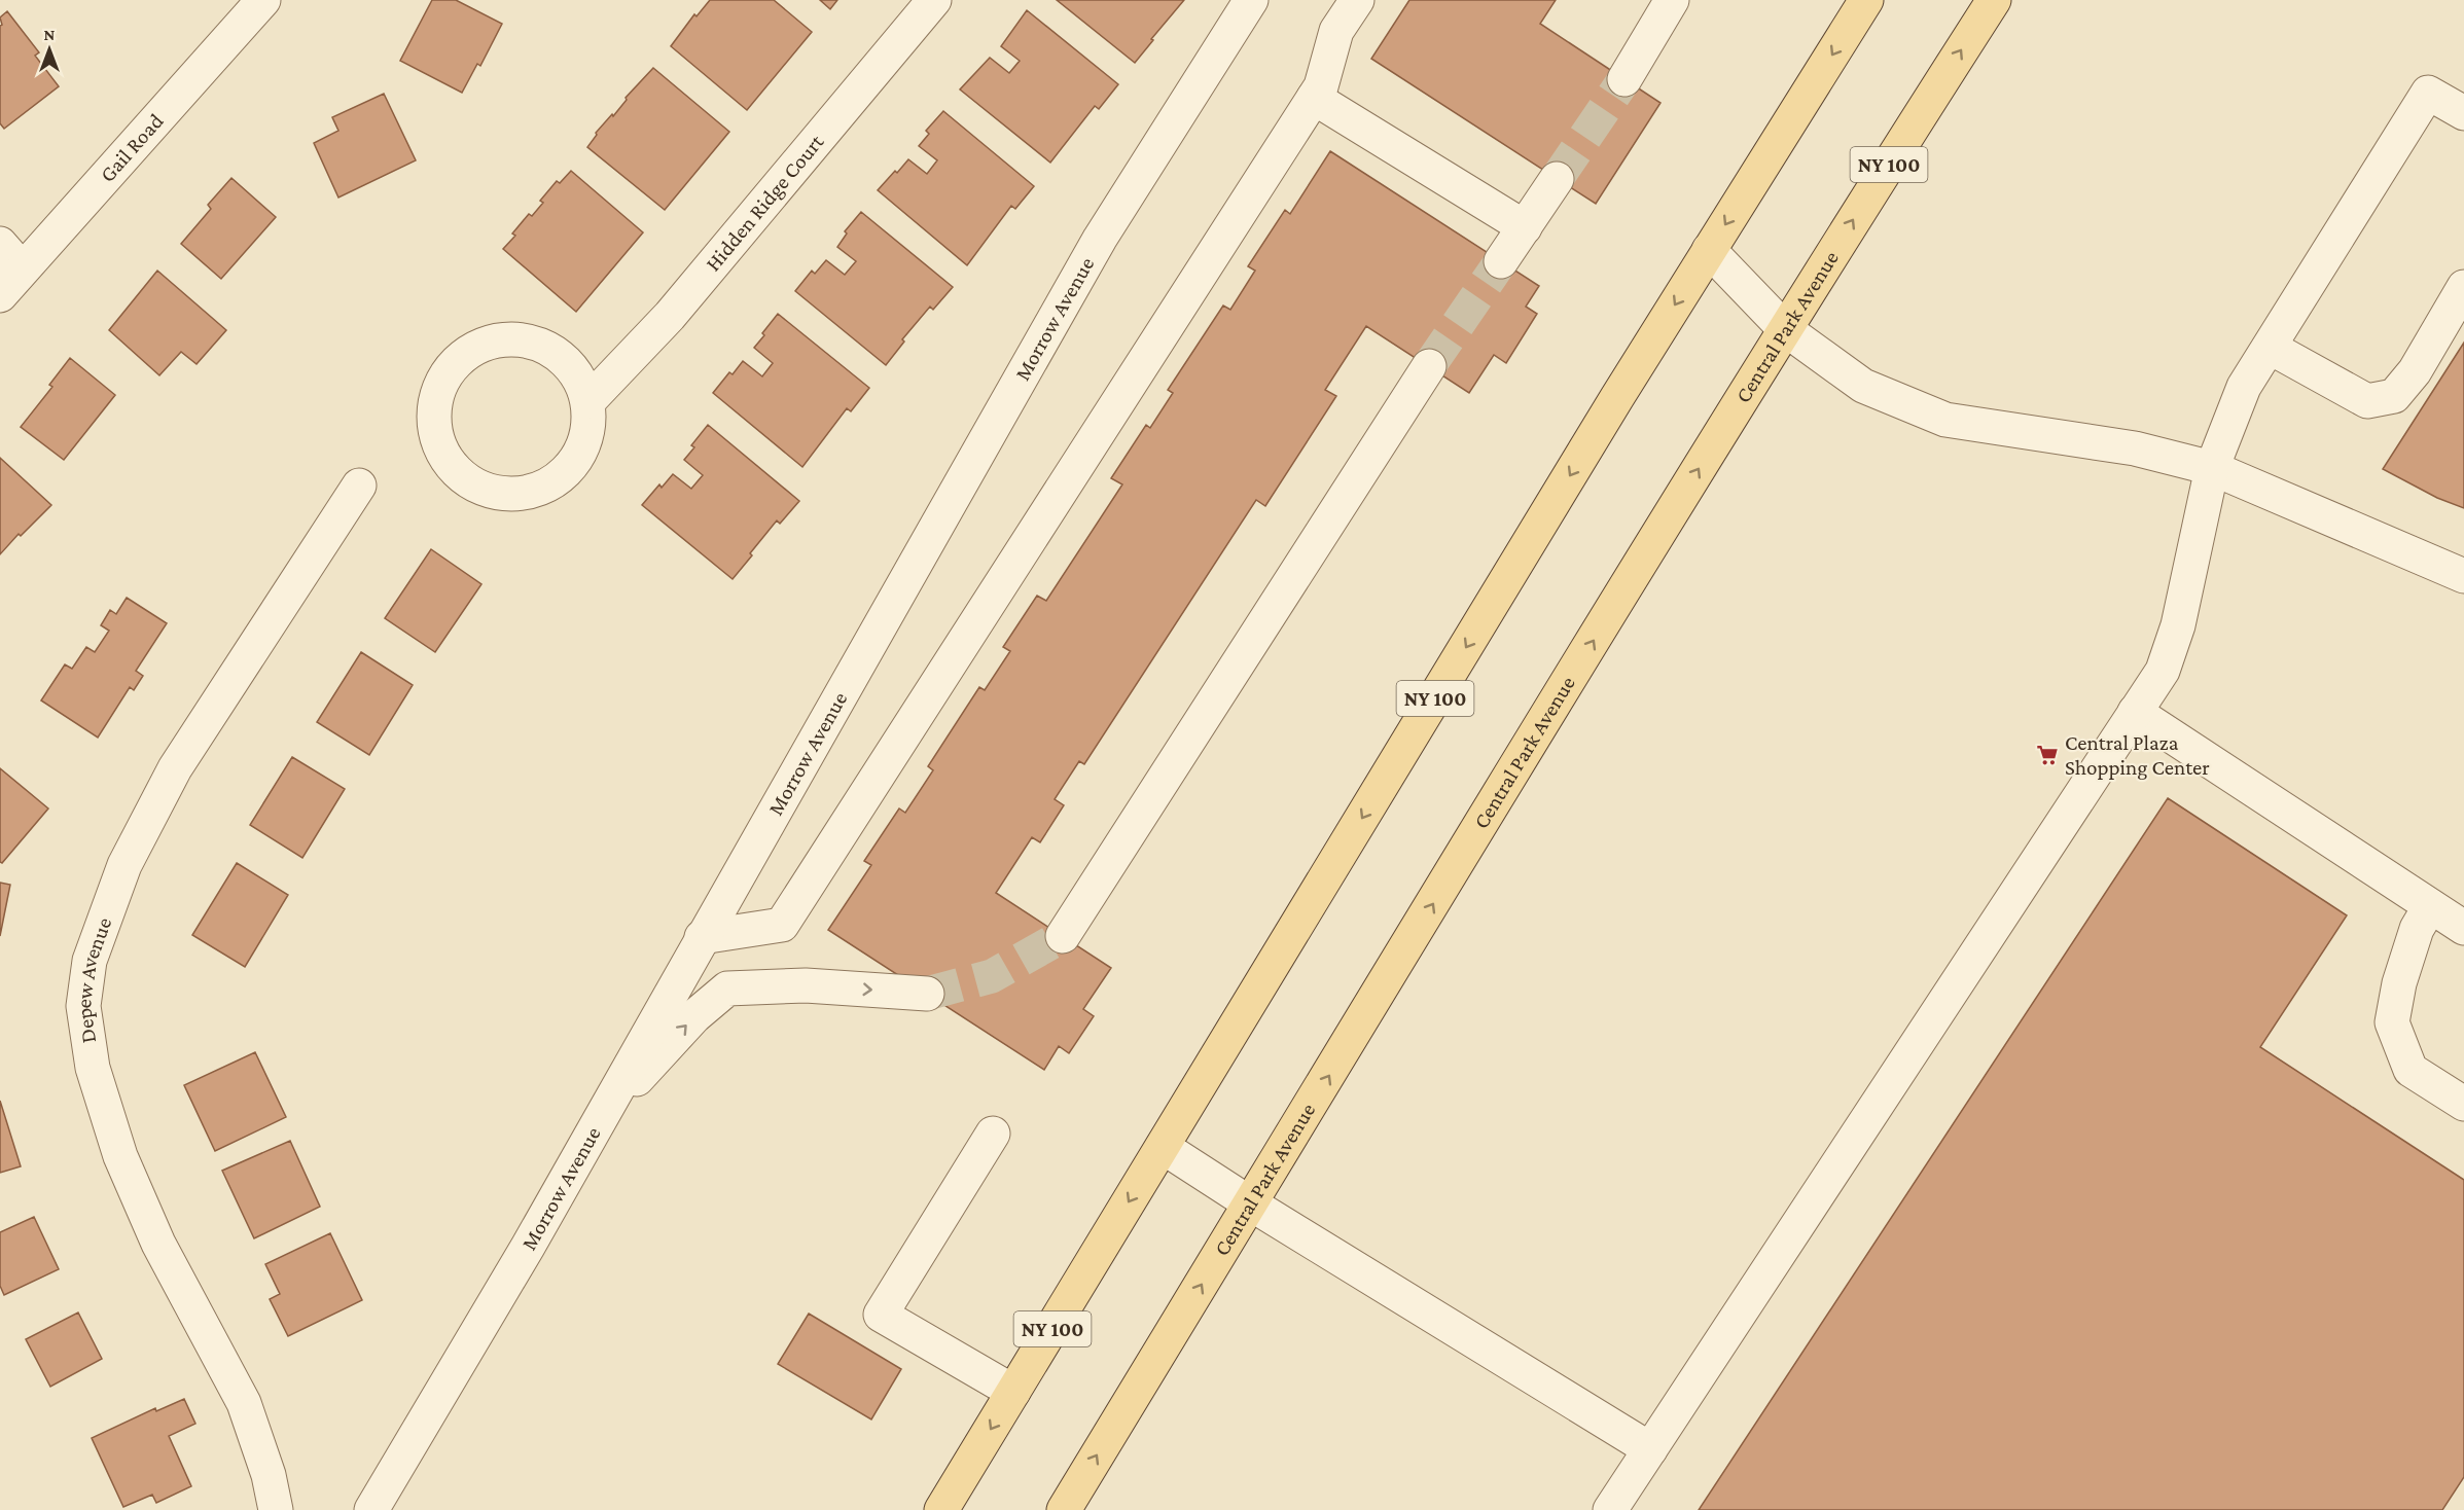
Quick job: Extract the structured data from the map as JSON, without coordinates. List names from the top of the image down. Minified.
{"streets":{"main road":["NY 100","Central Park Avenue"],"street":["Gail Road","Hidden Ridge Court","Morrow Avenue","Depew Avenue"]},"places":{"supermarket":["Central Plaza Shopping Center"]},"north":"top"}
